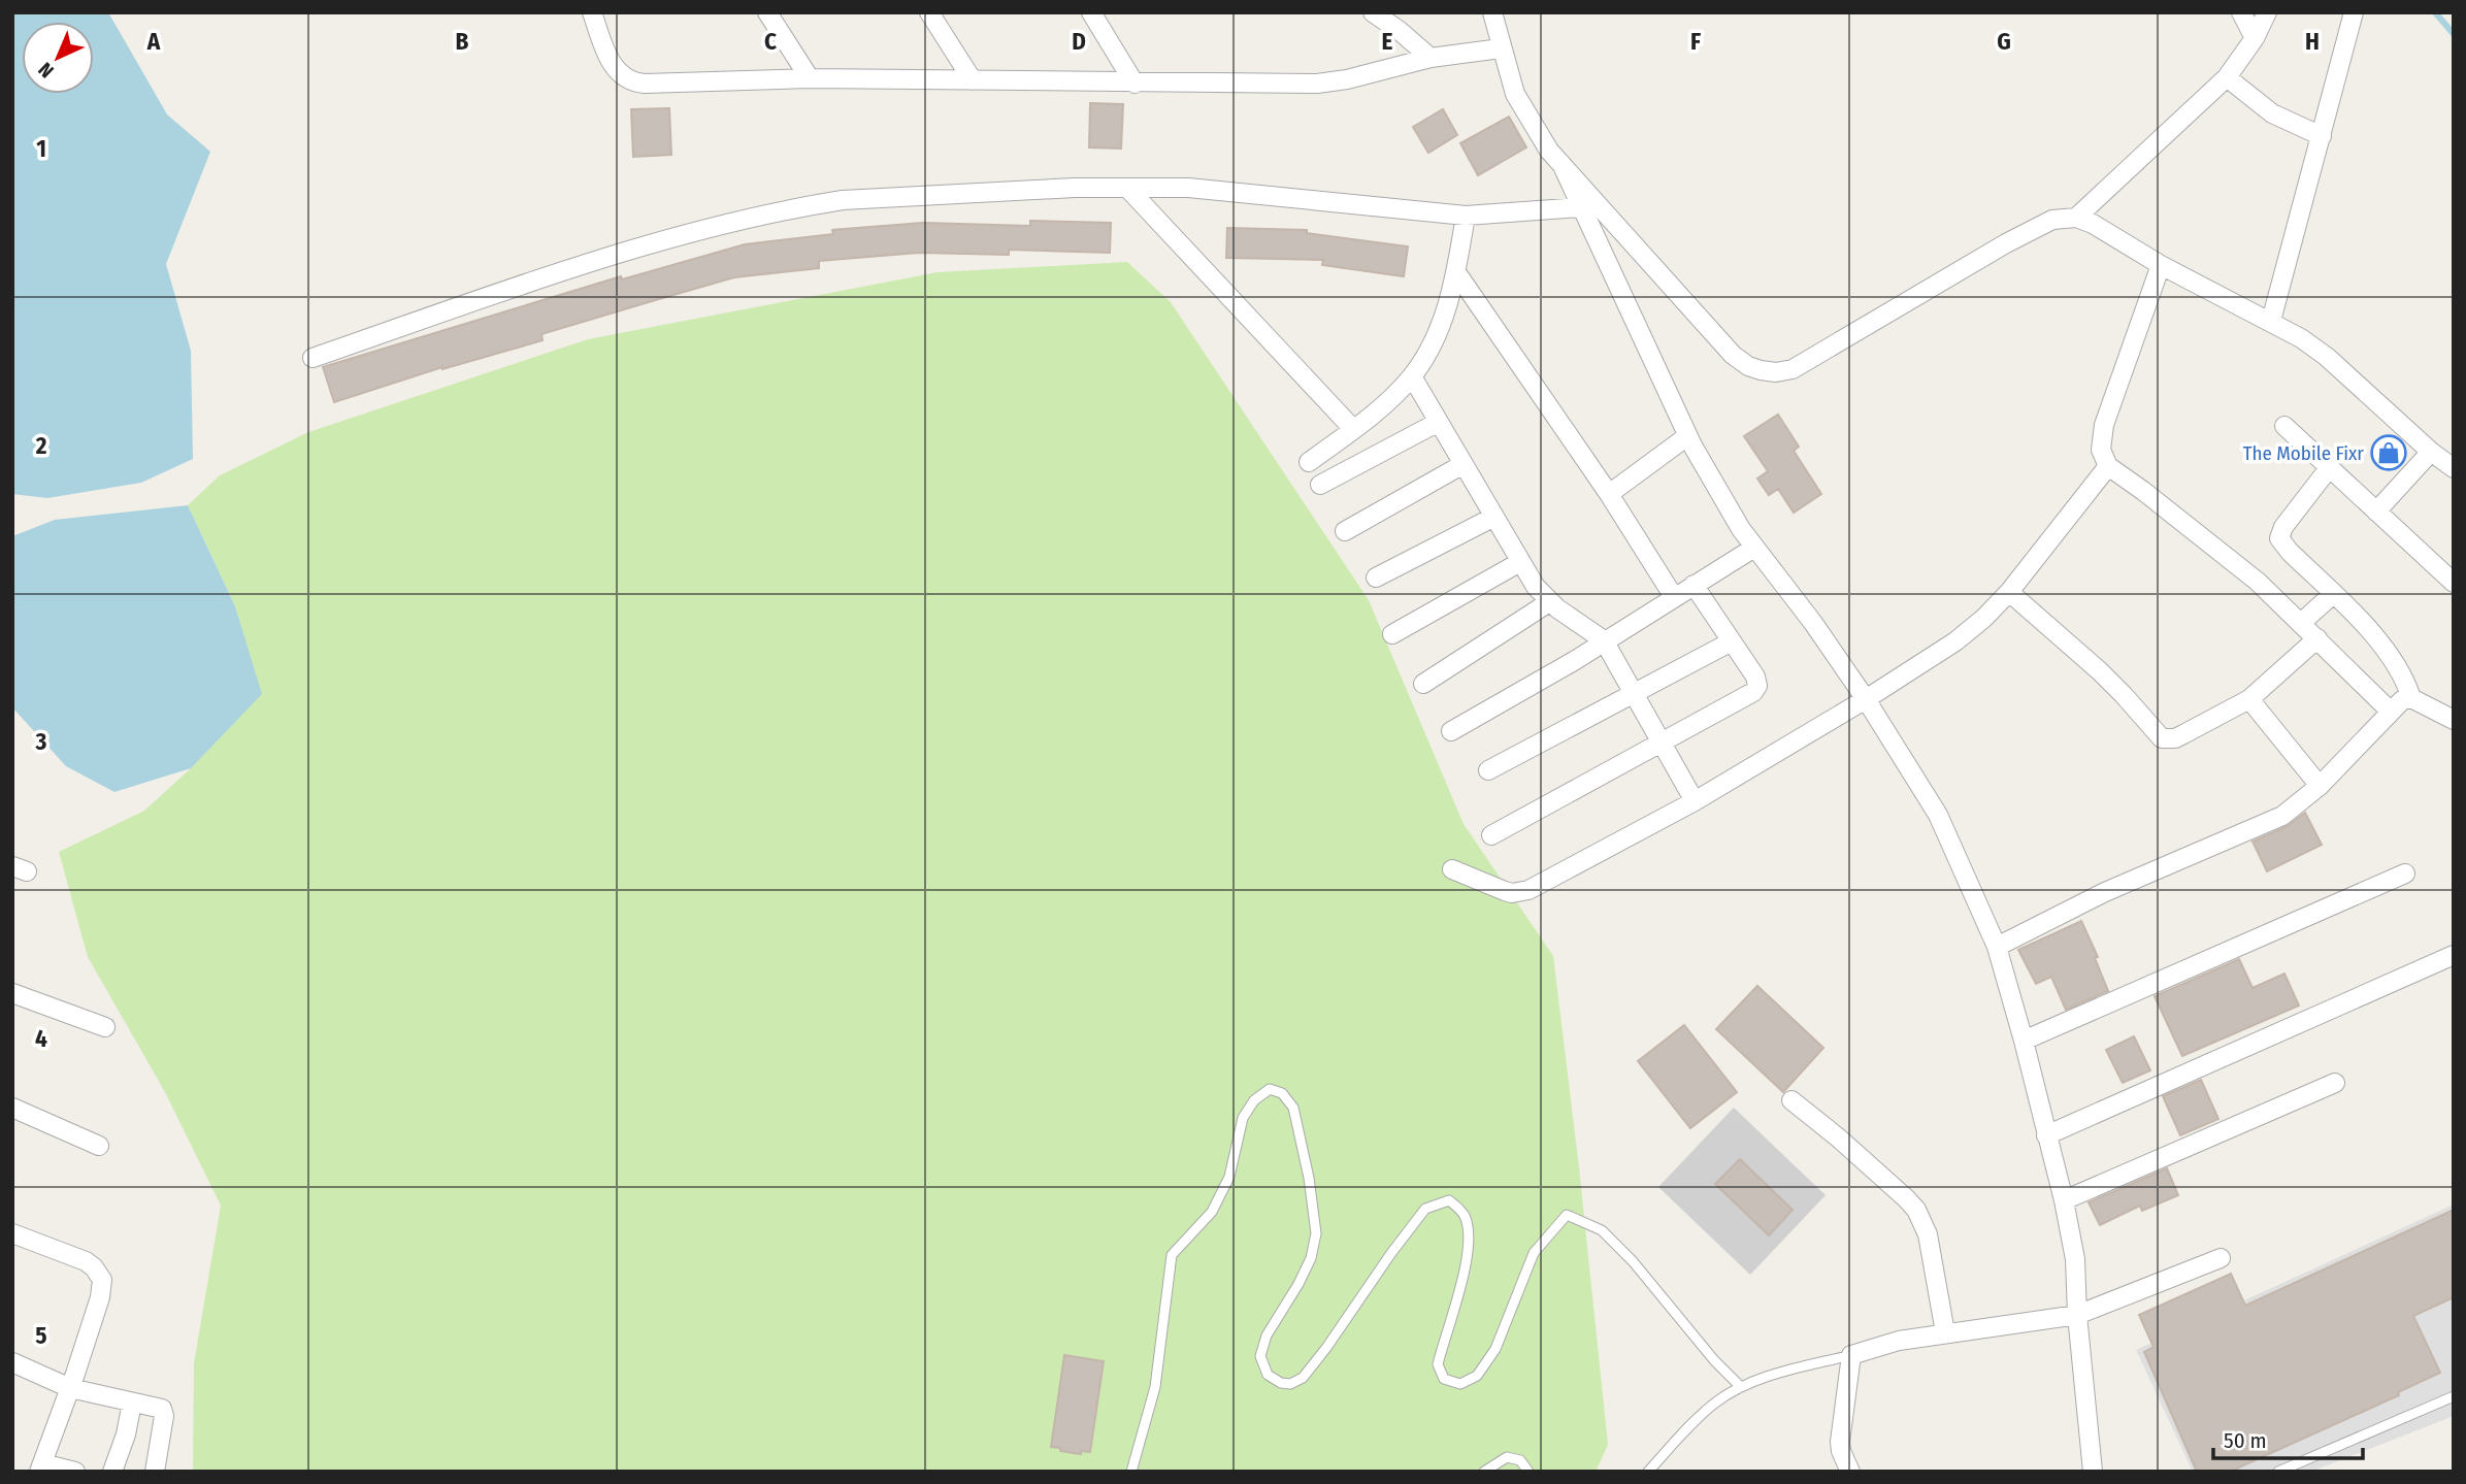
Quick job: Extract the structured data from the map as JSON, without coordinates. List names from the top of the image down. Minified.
{"places":{"shop":["The Mobile Fixr"]},"scale_bar":"50 m","north":"bottom left","grid":{"columns":["A","B","C","D","E","F","G","H"],"rows":["1","2","3","4","5"]}}
